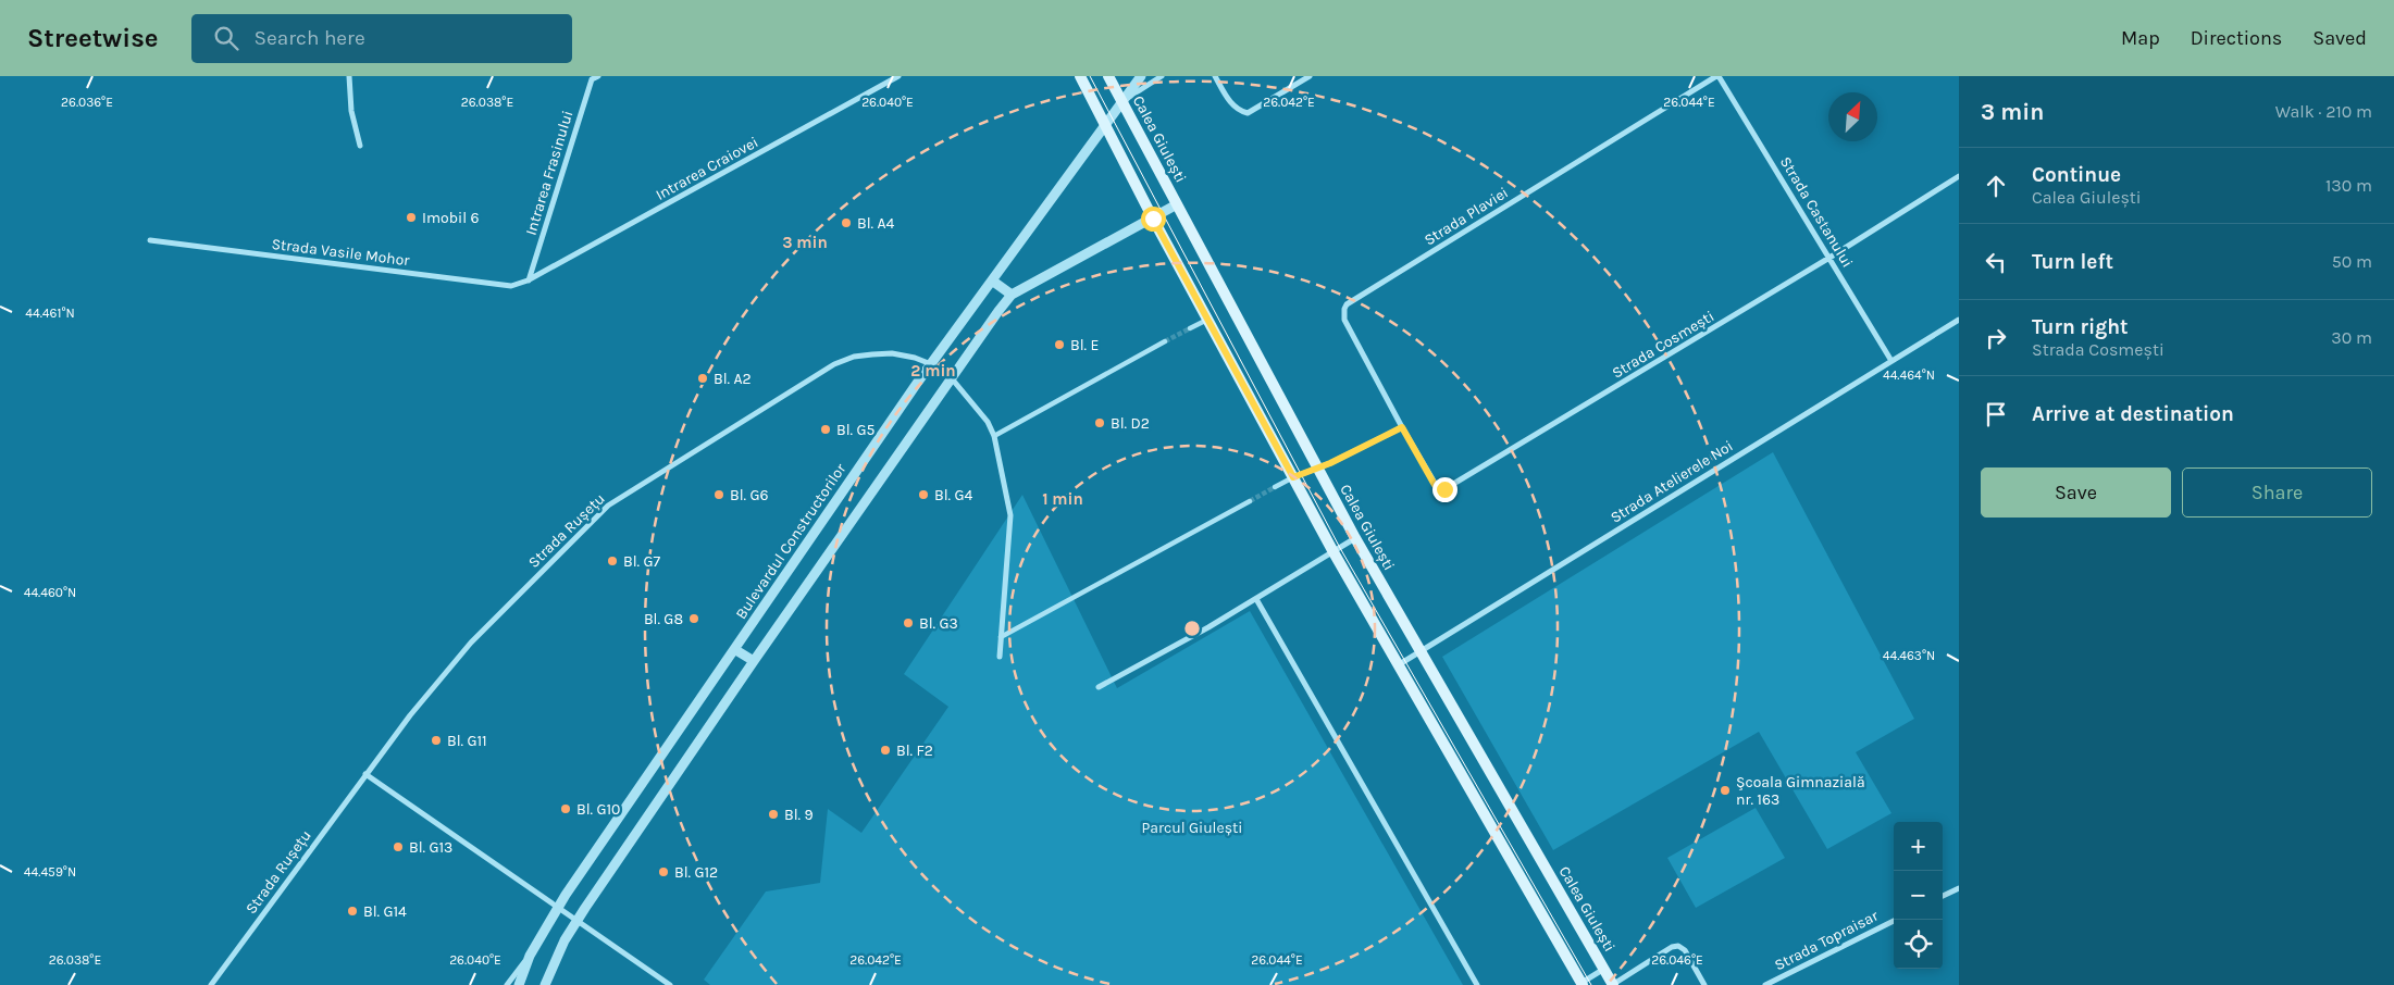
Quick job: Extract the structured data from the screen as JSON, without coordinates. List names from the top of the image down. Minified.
{"streets":{"main road":["Calea Giulești"],"street":["Intrarea Craiovei","Intrarea Frasinului","Strada Castanului","Strada Plaviei","Strada Vasile Mohor","Strada Cosmești","Strada Atelierele Noi","Strada Rușețu","Bulevardul Constructorilor","Strada Topraisar"]},"crossings":[["Calea Giulești","Strada Atelierele Noi"],["Calea Giulești","Bulevardul Constructorilor"],["Intrarea Craiovei","Intrarea Frasinului"],["Intrarea Craiovei","Strada Vasile Mohor"],["Intrarea Frasinului","Strada Vasile Mohor"],["Strada Castanului","Strada Plaviei"],["Strada Castanului","Strada Cosmești"],["Strada Castanului","Strada Atelierele Noi"],["Strada Plaviei","Strada Cosmești"],["Strada Rușețu","Bulevardul Constructorilor"]],"parks":["Parcul Giulești"],"places":["Imobil 6","Bl. A4","Bl. E","Bl. A2","Bl. D2","Bl. G5","Bl. G6","Bl. G4","Bl. G7","Bl. G8","Bl. G3","Bl. G11","Bl. F2","Şcoala Gimnazială nr. 163","Bl. G10","Bl. 9","Bl. G13","Bl. G12","Bl. G14"],"north":"top right","page":{"header":"Streetwise","search":"Search here","nav":["Map","Directions","Saved"],"heading":["3 min","Walk · 210 m"],"list":[["Continue","Calea Giulești","130 m"],["Turn left","50 m"],["Turn right","Strada Cosmești","30 m"],"Arrive at destination"],"buttons":["Save","Share"],"map_buttons":["+","−"]},"coordinates":["26.036°E","26.038°E","26.040°E","26.042°E","26.044°E","44.461°N","44.464°N","44.460°N","44.463°N","44.459°N","26.046°E"],"rings":["3 min","2 min","1 min"]}
